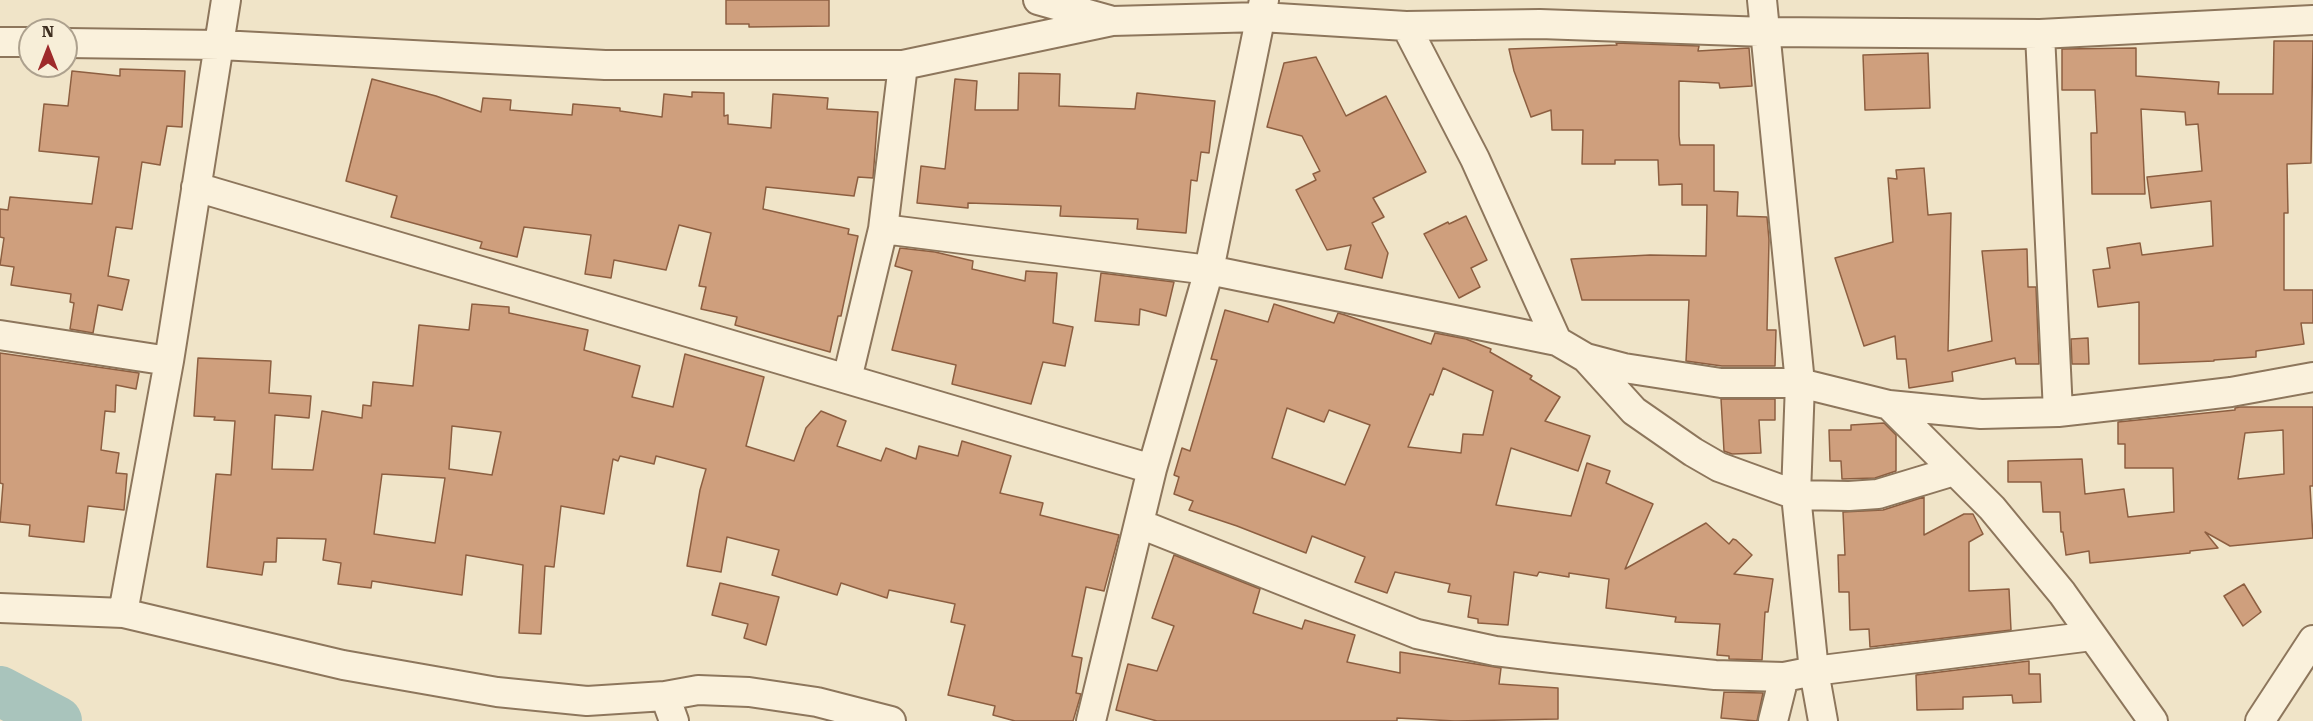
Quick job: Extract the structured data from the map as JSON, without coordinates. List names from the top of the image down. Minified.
{"north":"top"}
